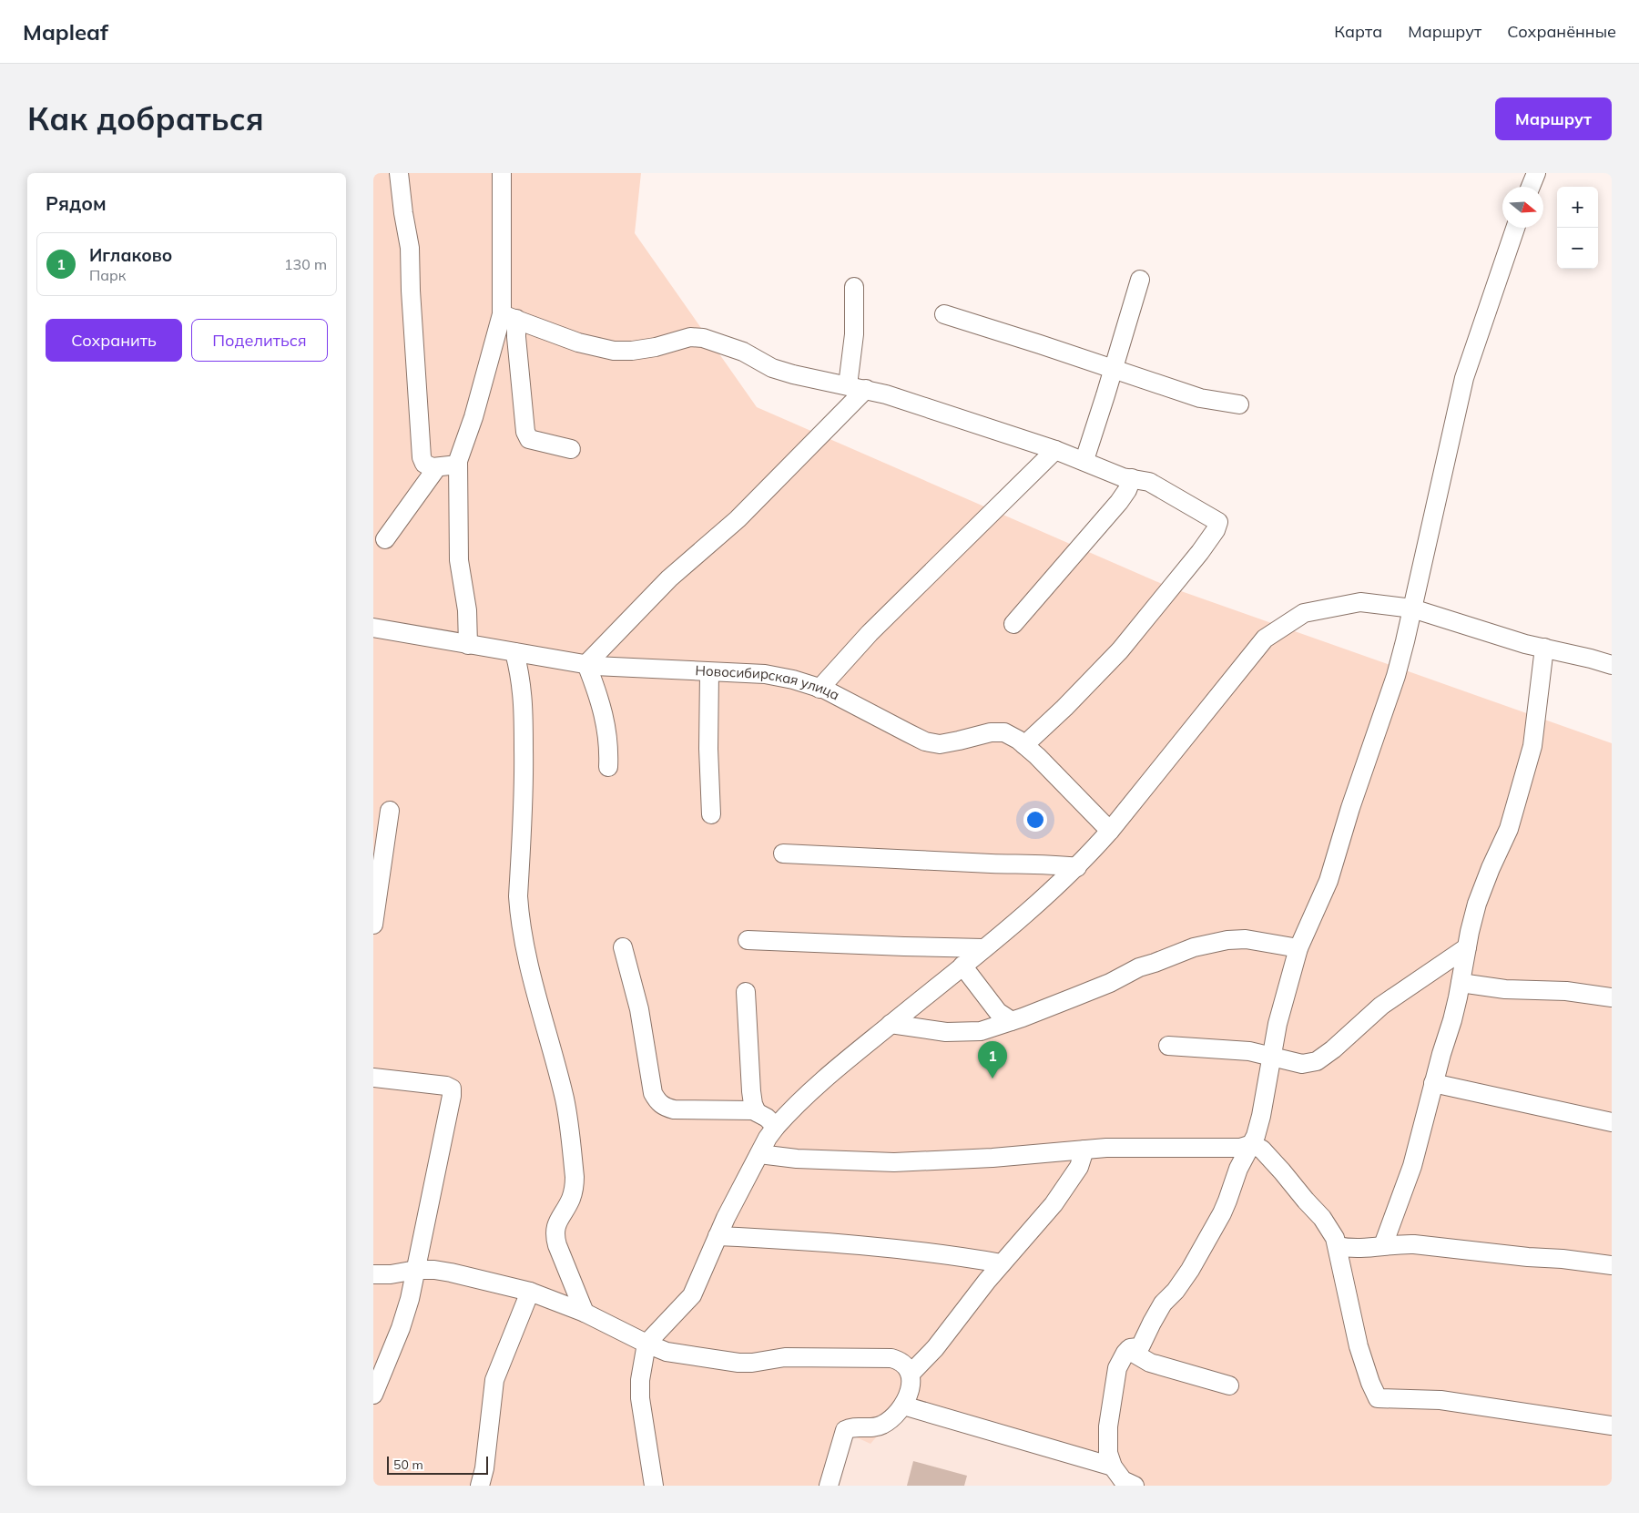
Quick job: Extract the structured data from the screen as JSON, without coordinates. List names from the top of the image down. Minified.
{"streets":{"street":["Новосибирская улица"]},"scale_bar":"50 m","north":"right","page":{"header":"Mapleaf","nav":["Карта","Маршрут","Сохранённые"],"buttons":["Маршрут",["Сохранить","Поделиться"]],"title":"Как добраться","heading":"Рядом","map_buttons":["+","−"],"list":[{"mark":"1","name":"Иглаково","note":"Парк","value":"130 m"}],"pins":"1","scale":"50 m"}}
